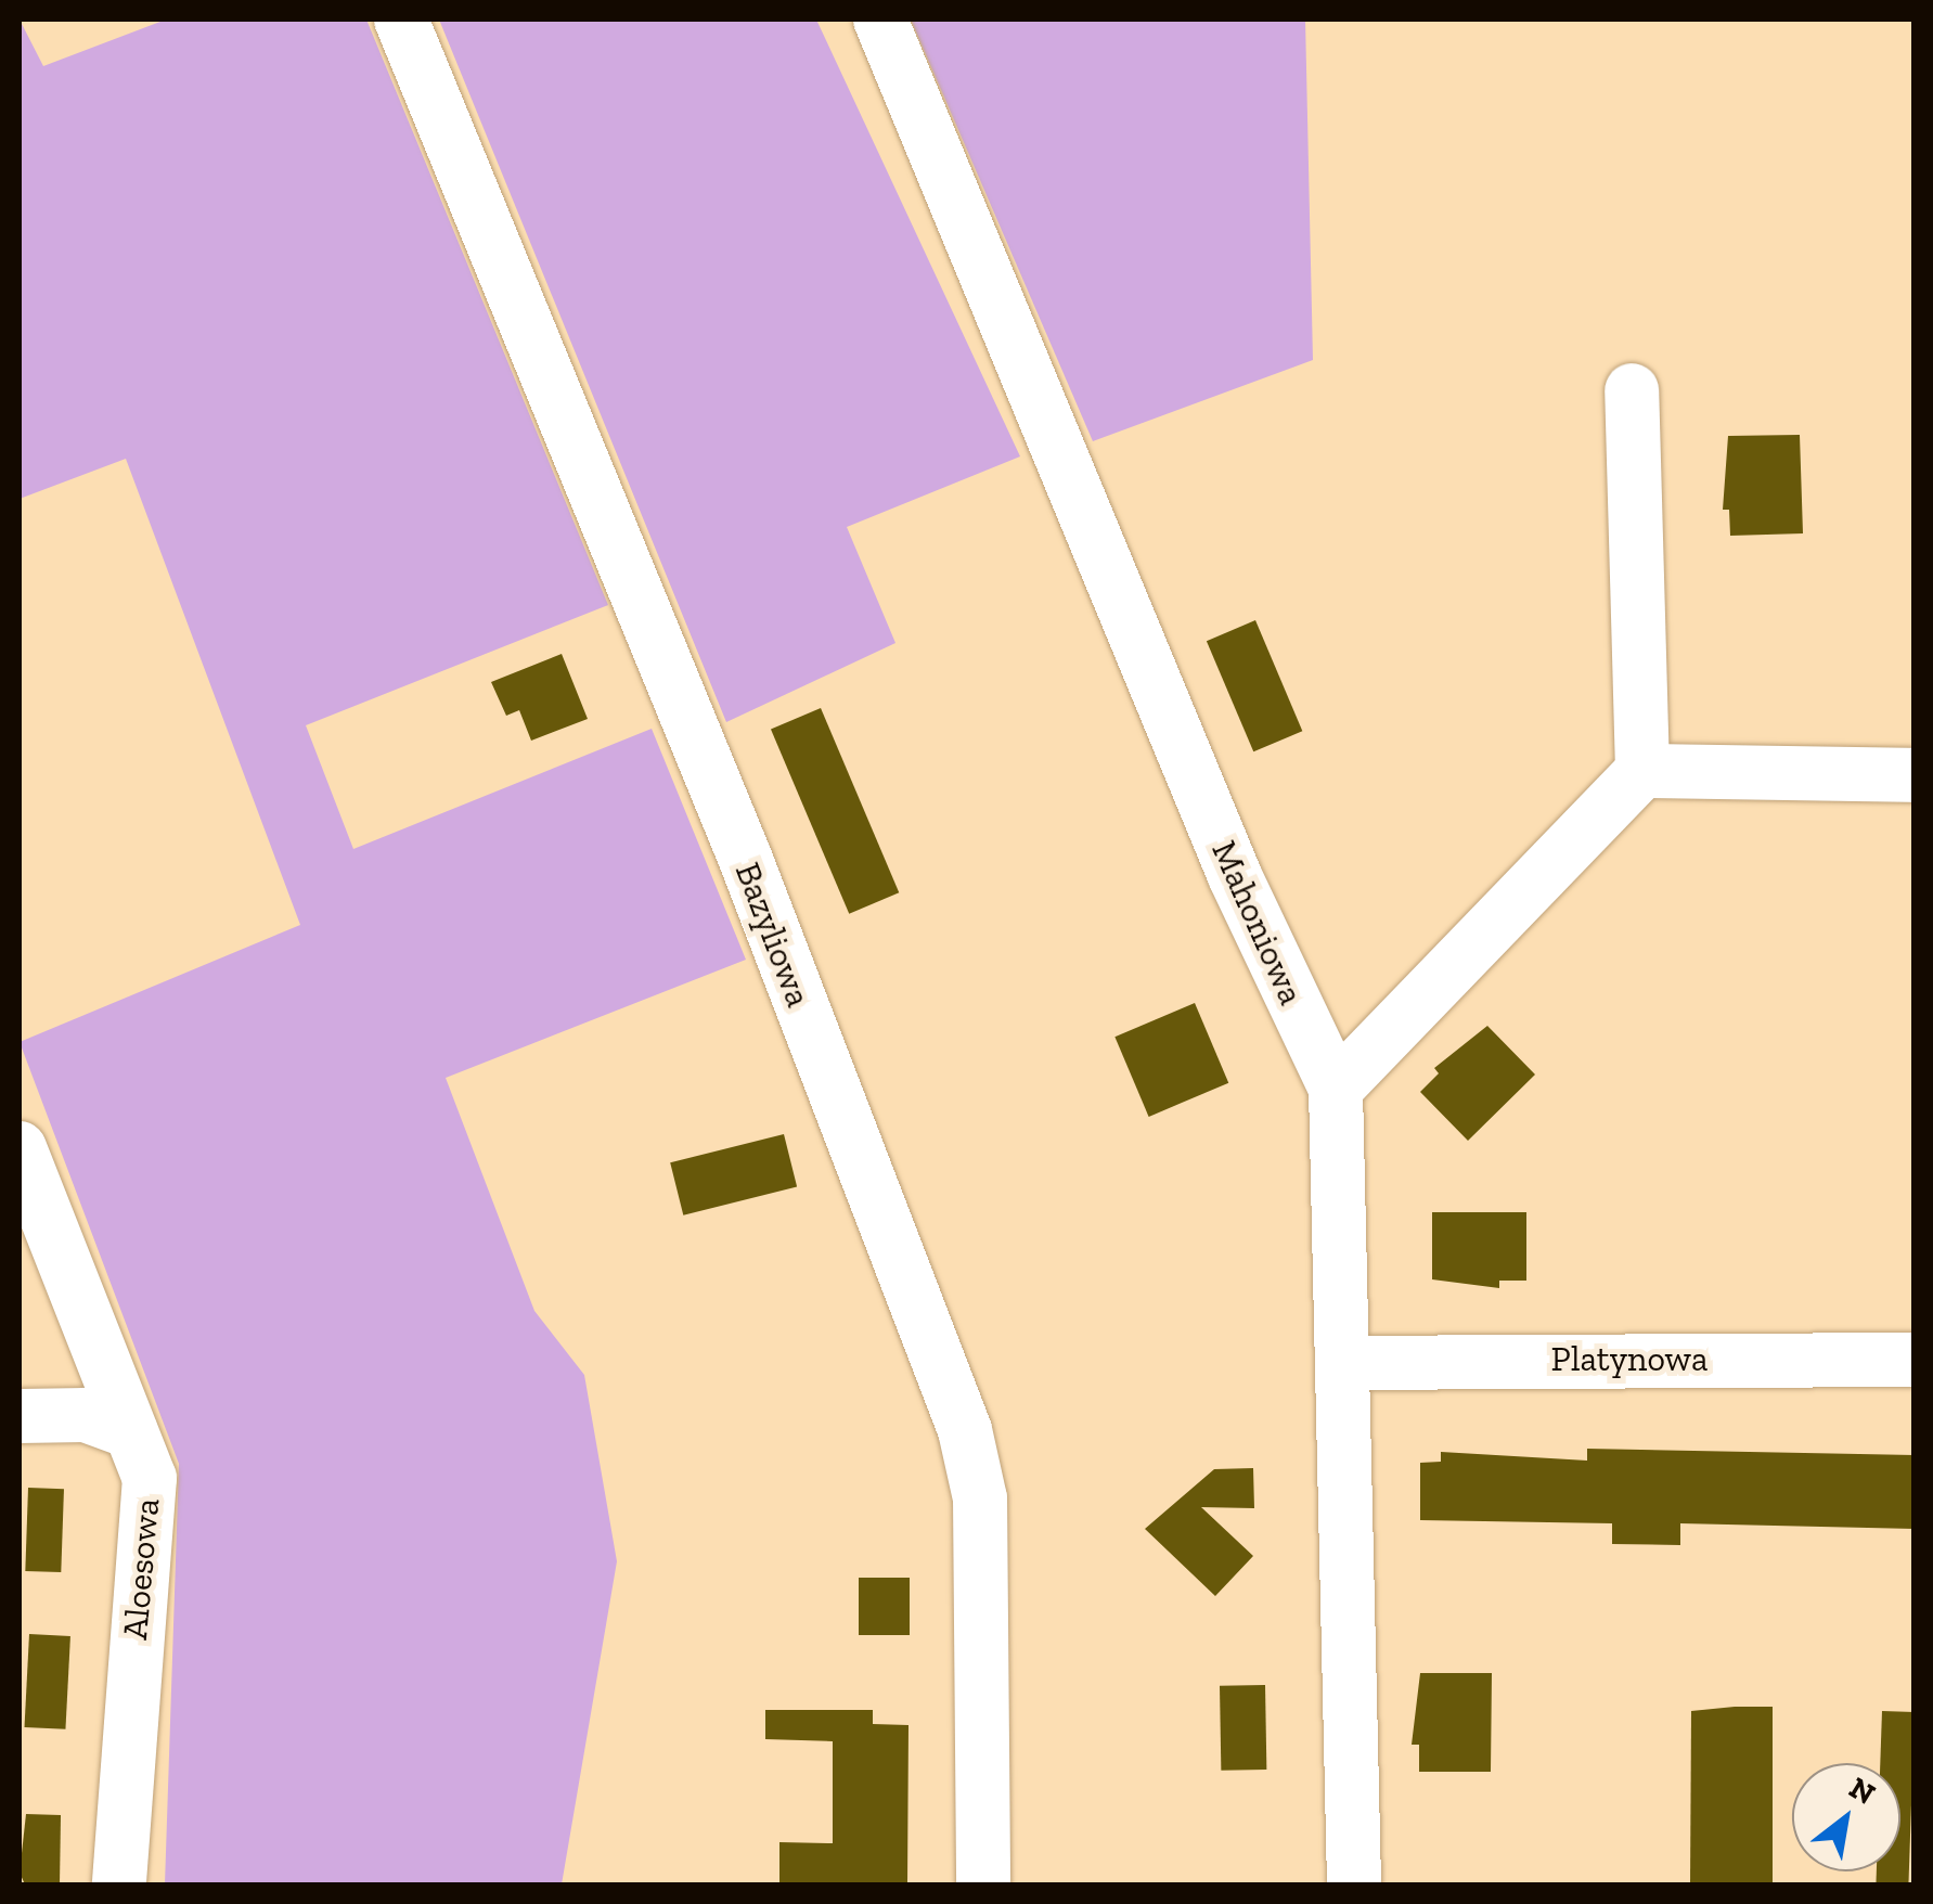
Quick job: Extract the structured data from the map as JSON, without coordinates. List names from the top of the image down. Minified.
{"streets":{"street":["Mahoniowa","Bazyliowa","Platynowa","Aloesowa"]},"crossings":[["Mahoniowa","Platynowa"]],"north":"top right"}
